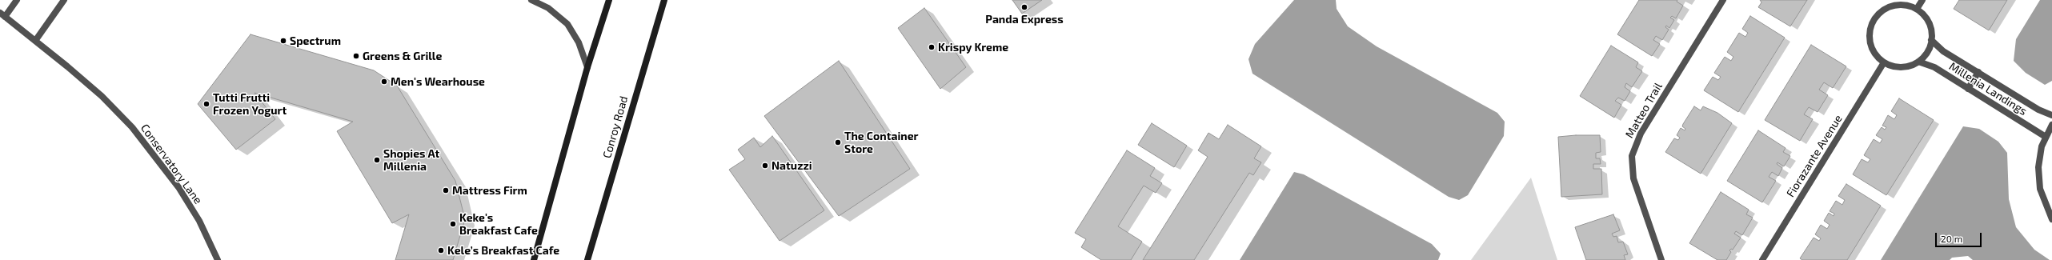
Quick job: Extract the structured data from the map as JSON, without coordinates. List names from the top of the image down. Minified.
{"streets":{"main road":["Conroy Road"],"street":["Millenia Landings","Matteo Trail","Fiorazante Avenue","Conservatory Lane"]},"crossings":[["Millenia Landings","Fiorazante Avenue"]],"places":["Panda Express","Spectrum","Krispy Kreme","Greens & Grille","Men's Wearhouse","Tutti Frutti Frozen Yogurt","The Container Store","Shopies At Millenia","Natuzzi","Mattress Firm","Keke's Breakfast Cafe","Kele’s Breakfast Cafe"],"scale_bar":"20 m"}
